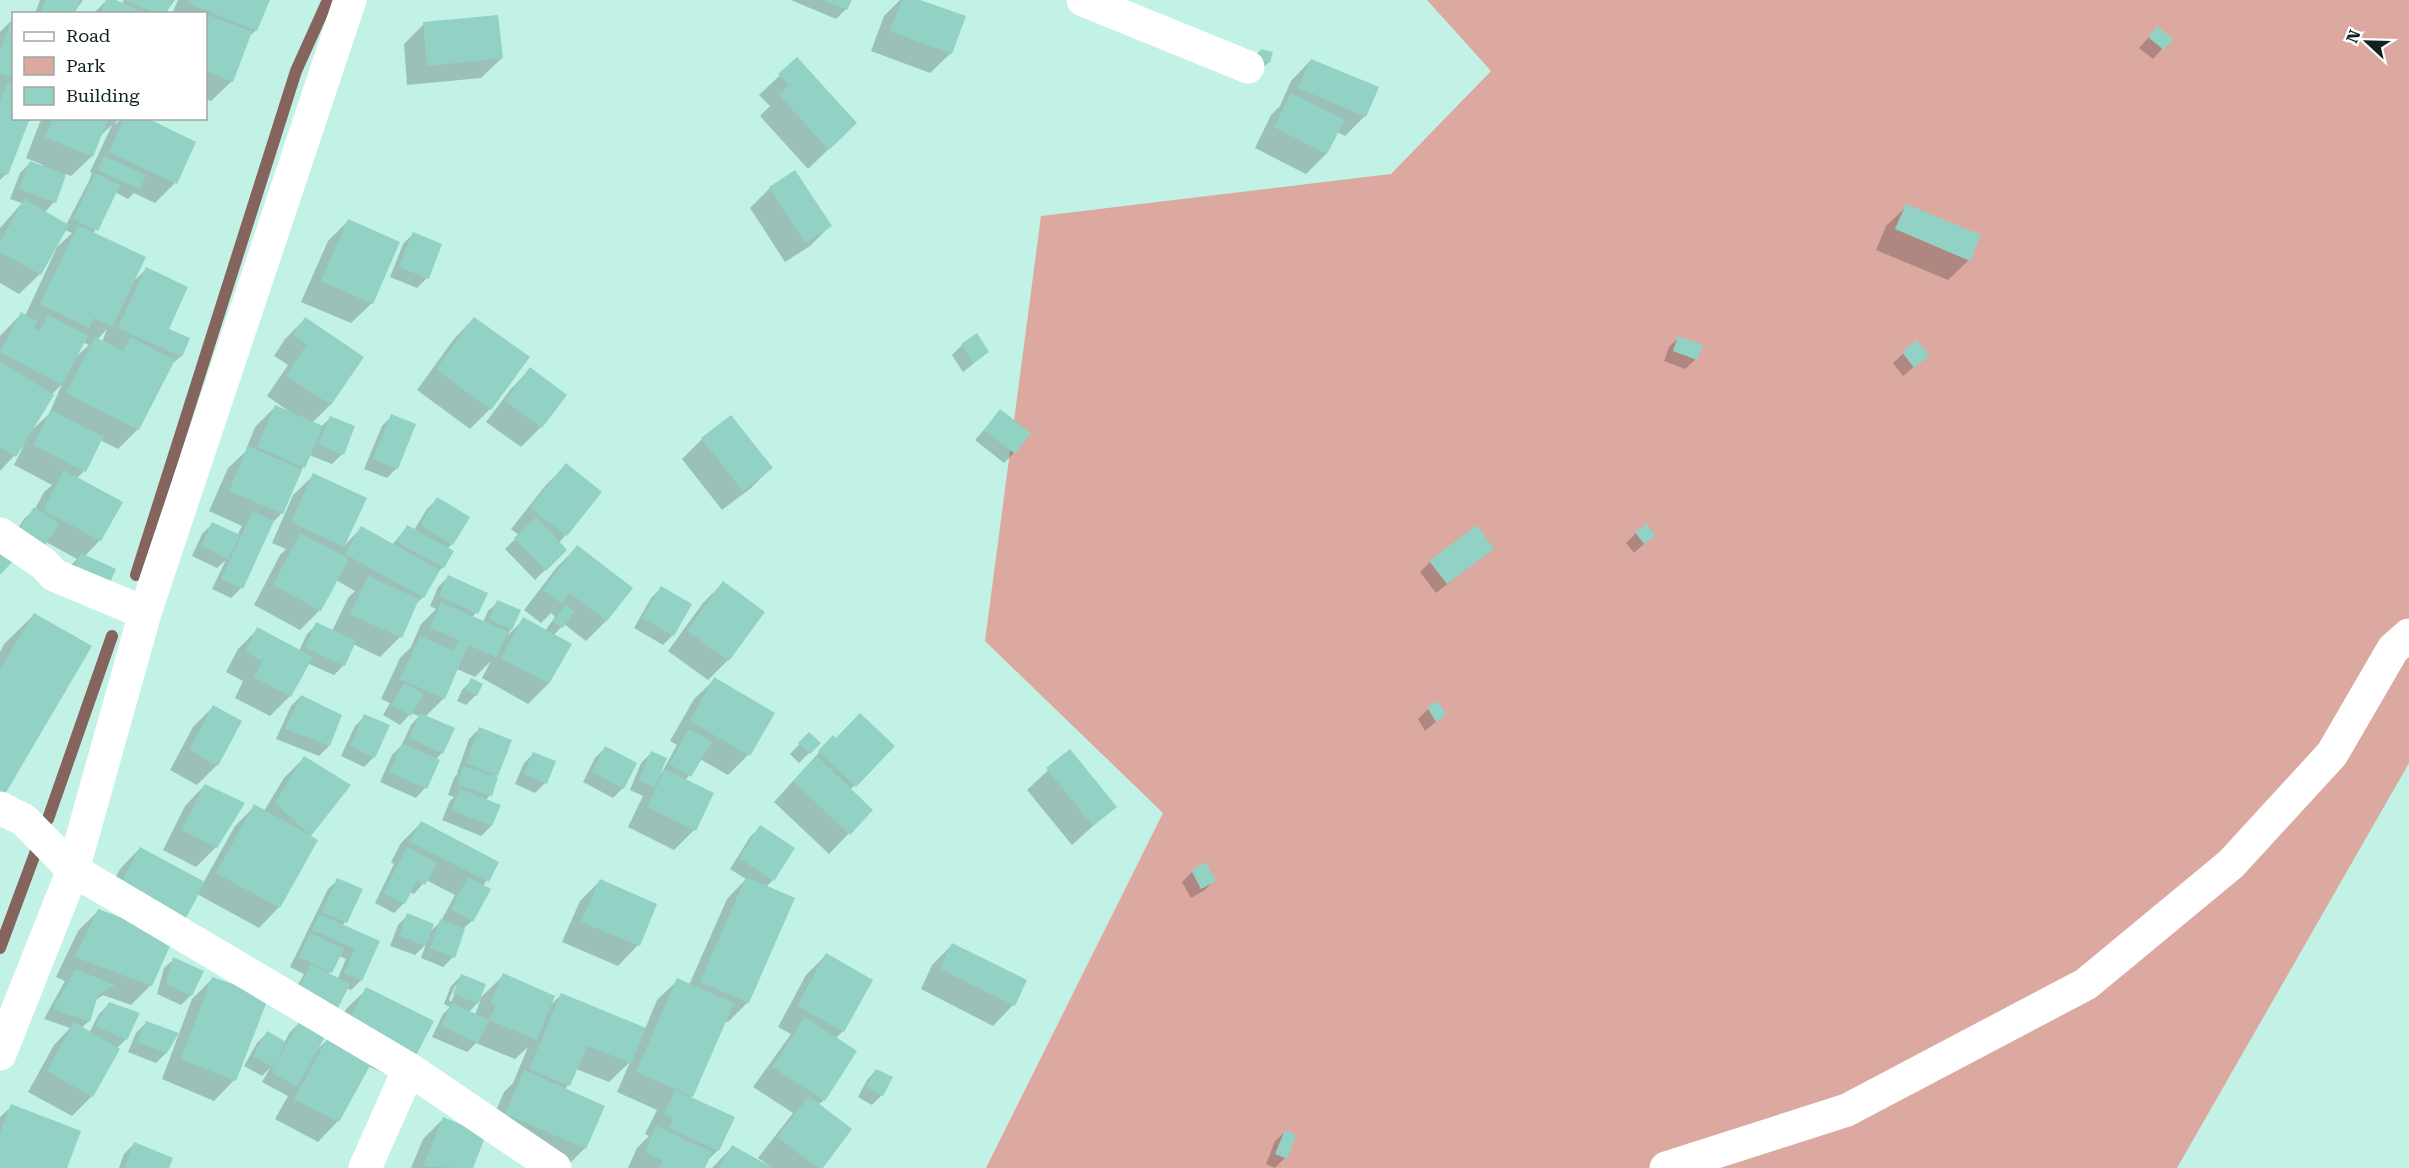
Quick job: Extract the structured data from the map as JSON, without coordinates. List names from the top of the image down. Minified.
{"legend":["Road","Park","Building"],"north":"left"}
